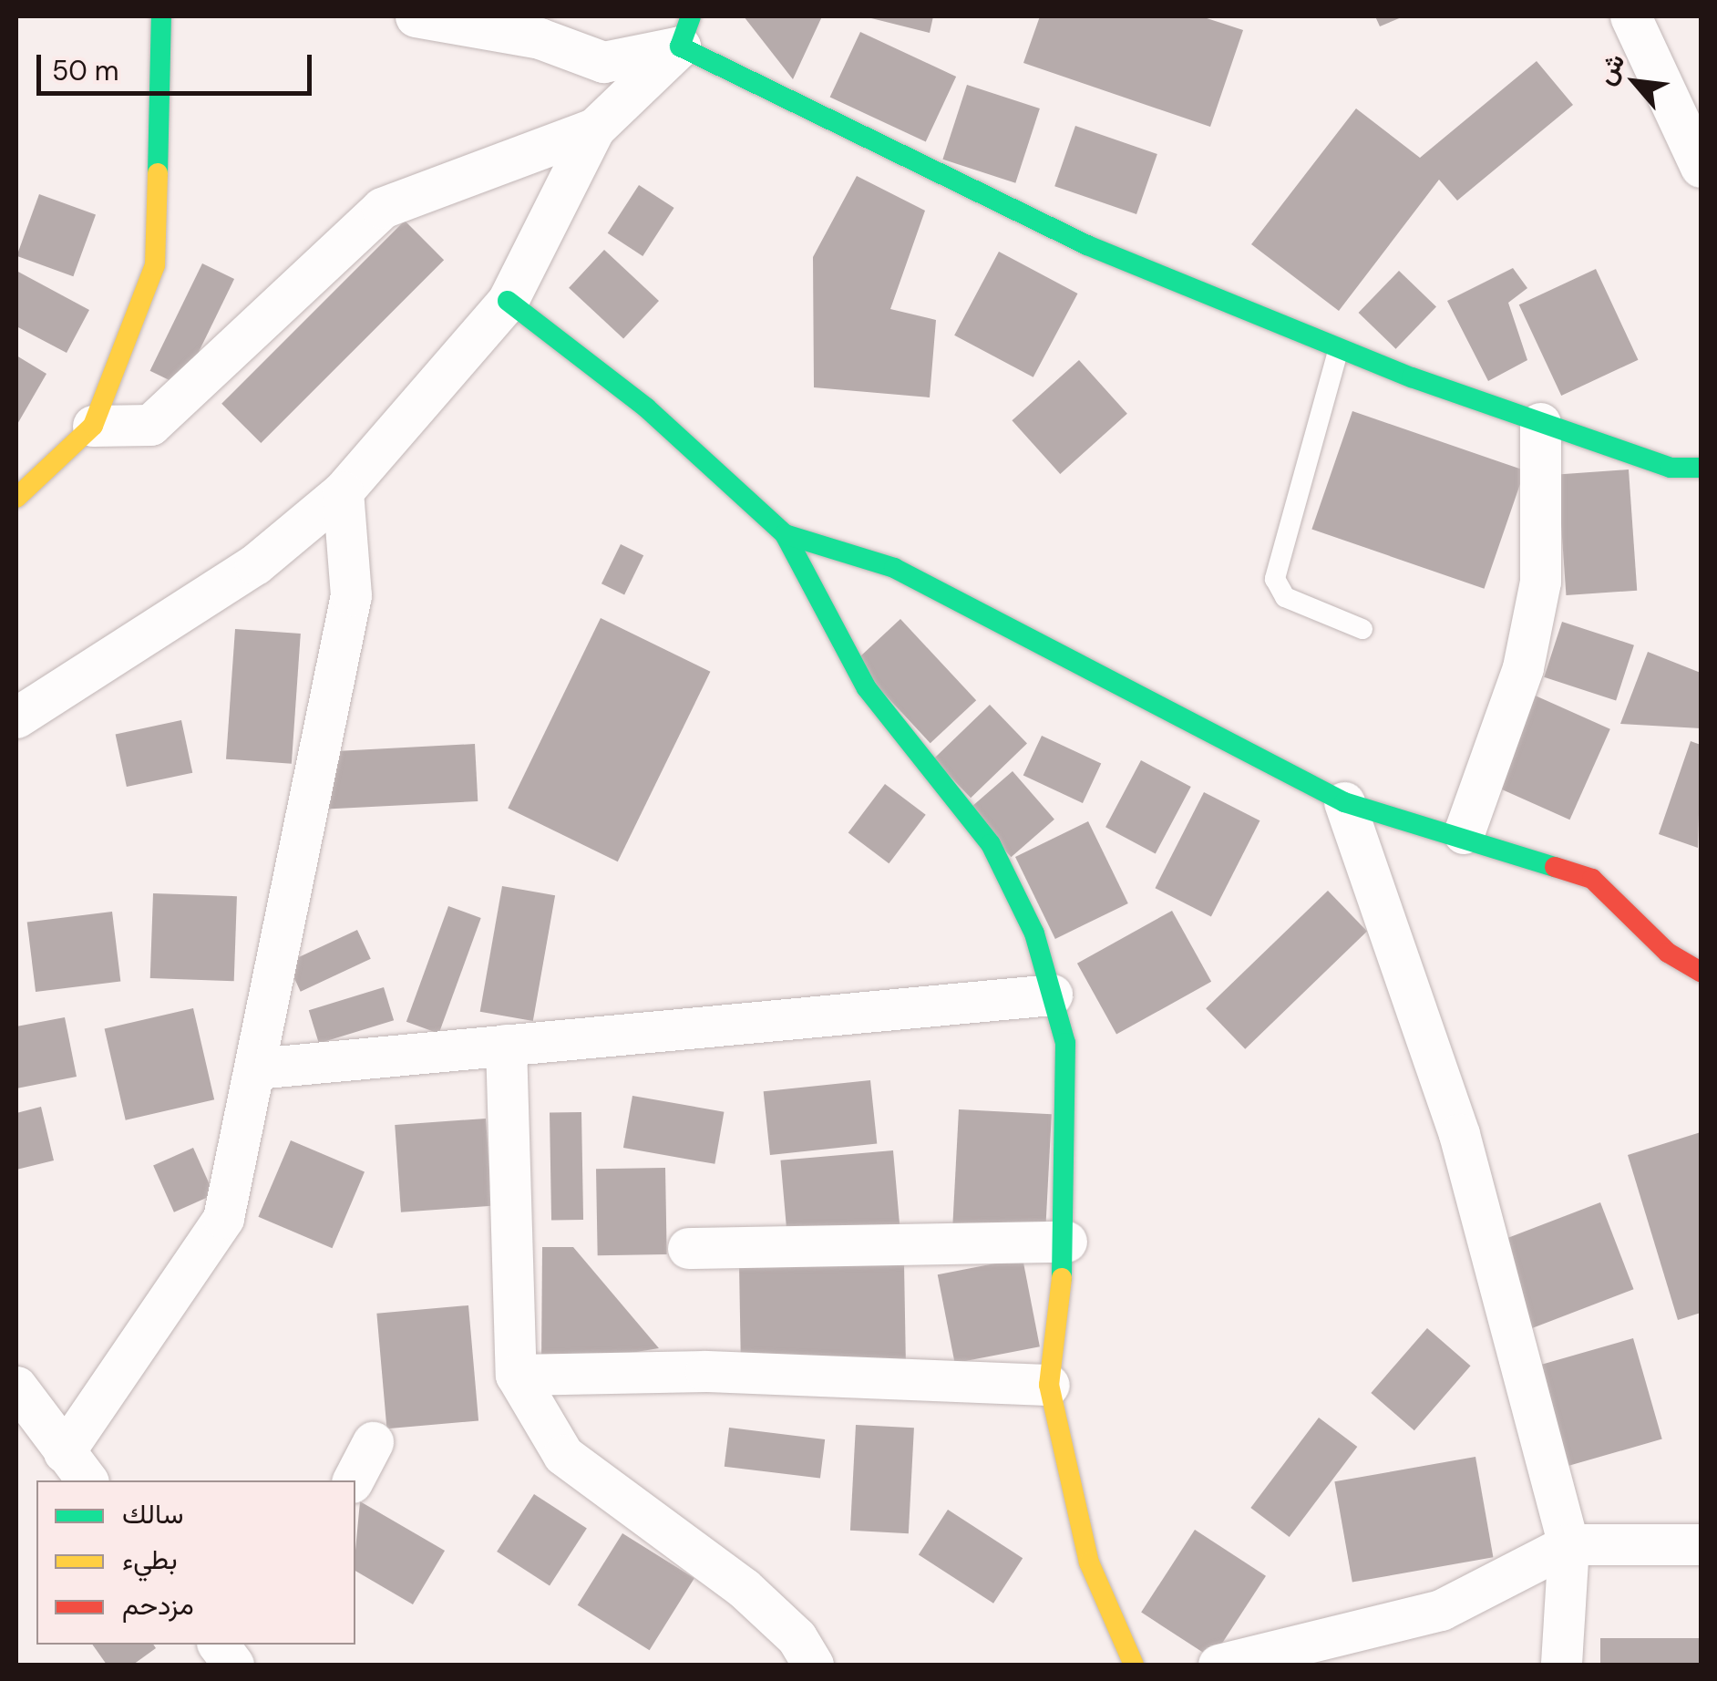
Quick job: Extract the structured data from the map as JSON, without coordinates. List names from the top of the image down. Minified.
{"legend":["سالك","بطيء","مزدحم"],"scale_bar":"50 m","north":"top left"}
